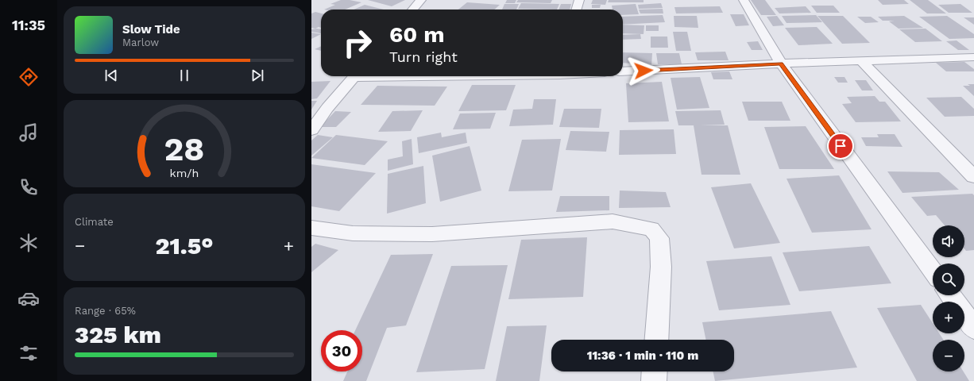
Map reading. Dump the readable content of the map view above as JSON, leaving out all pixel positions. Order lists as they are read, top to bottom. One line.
{"page":{"tabs":"11:35","turn":["60 m","Turn right"],"song":["Slow Tide","Marlow"],"tile":["Climate",["Range · 65%","325 km"]],"map_buttons":["+","−"],"heat":["−","21.5°","+"],"limit":"30","trip":"11:36 · 1 min · 110 m","gauge":["28","km/h"]}}
